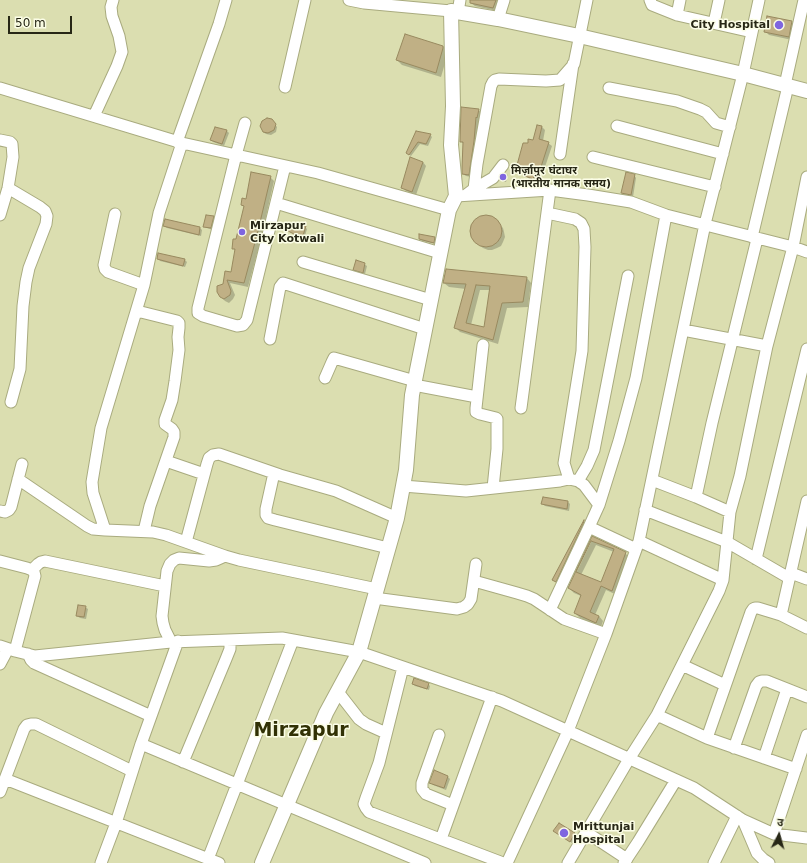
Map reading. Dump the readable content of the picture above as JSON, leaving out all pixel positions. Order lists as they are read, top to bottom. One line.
{"districts":["Mirzapur"],"places":["City Hospital","मिर्ज़ापुर घंटाघर (भारतीय मानक समय)","Mirzapur City Kotwali","Mrittunjai Hospital"],"scale_bar":"50 m","north":"top"}
